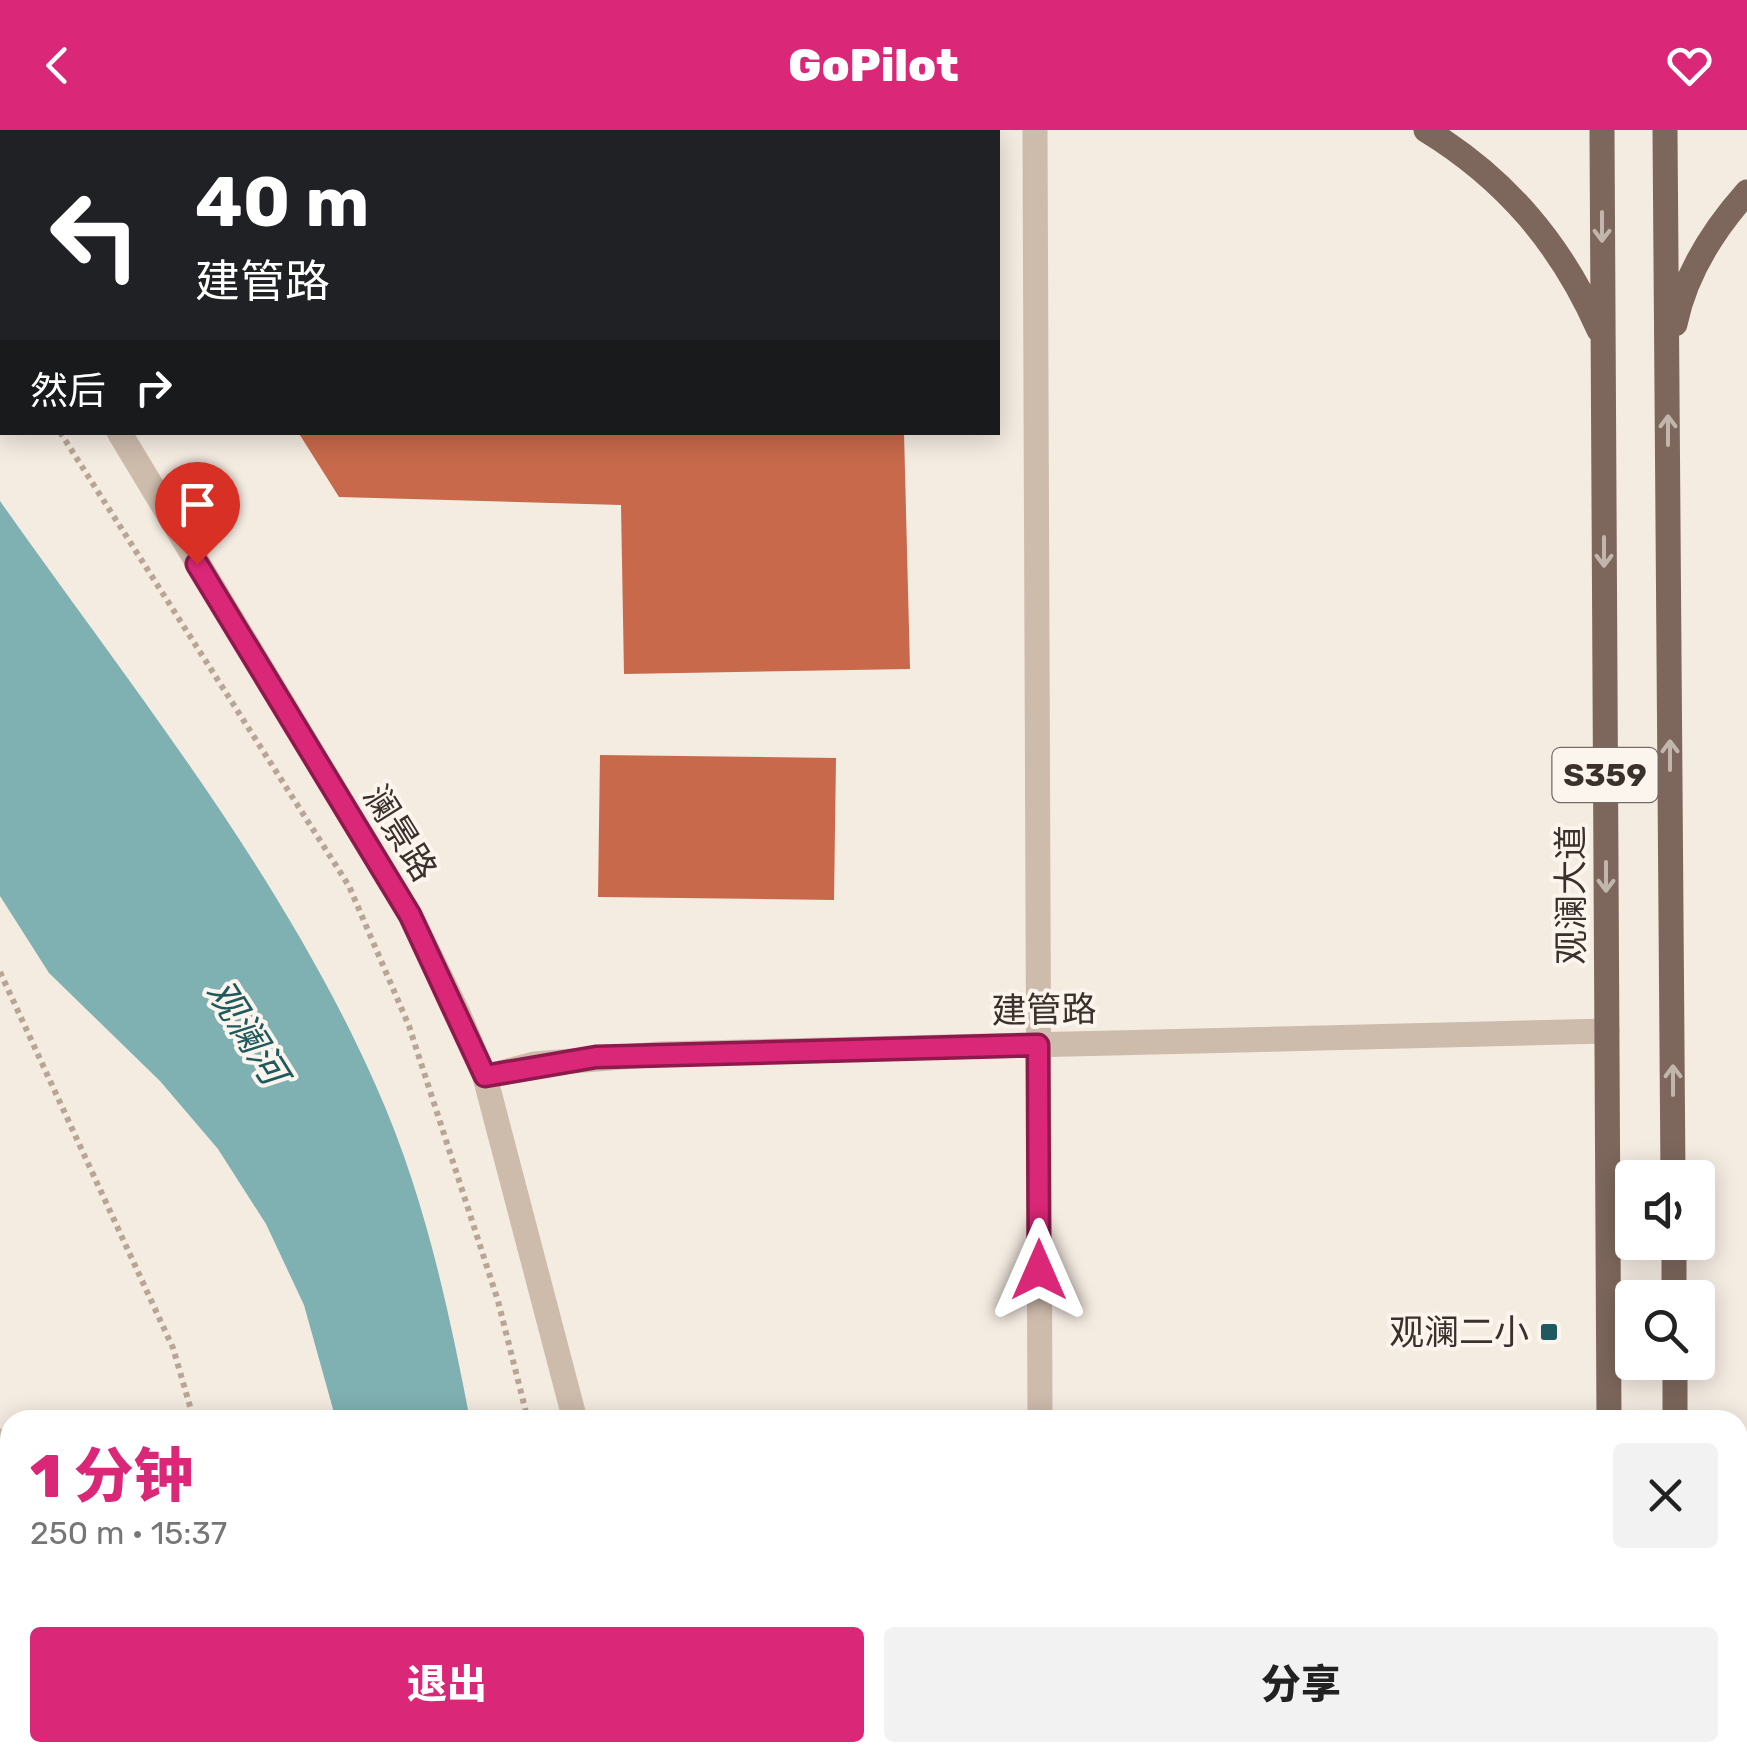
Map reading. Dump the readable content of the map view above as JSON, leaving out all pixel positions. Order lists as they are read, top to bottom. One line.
{"streets":{"main road":["S359","观澜大道"],"street":["澜景路","建管路"]},"crossings":[["澜景路","建管路"],["观澜大道","建管路"]],"water":["观澜河"],"places":{"transit":["观澜二小"]},"page":{"header":"GoPilot","turn":["40 m","建管路"],"then":"然后","heading":["1 分钟","250 m · 15:37"],"buttons":["退出","分享"]}}
